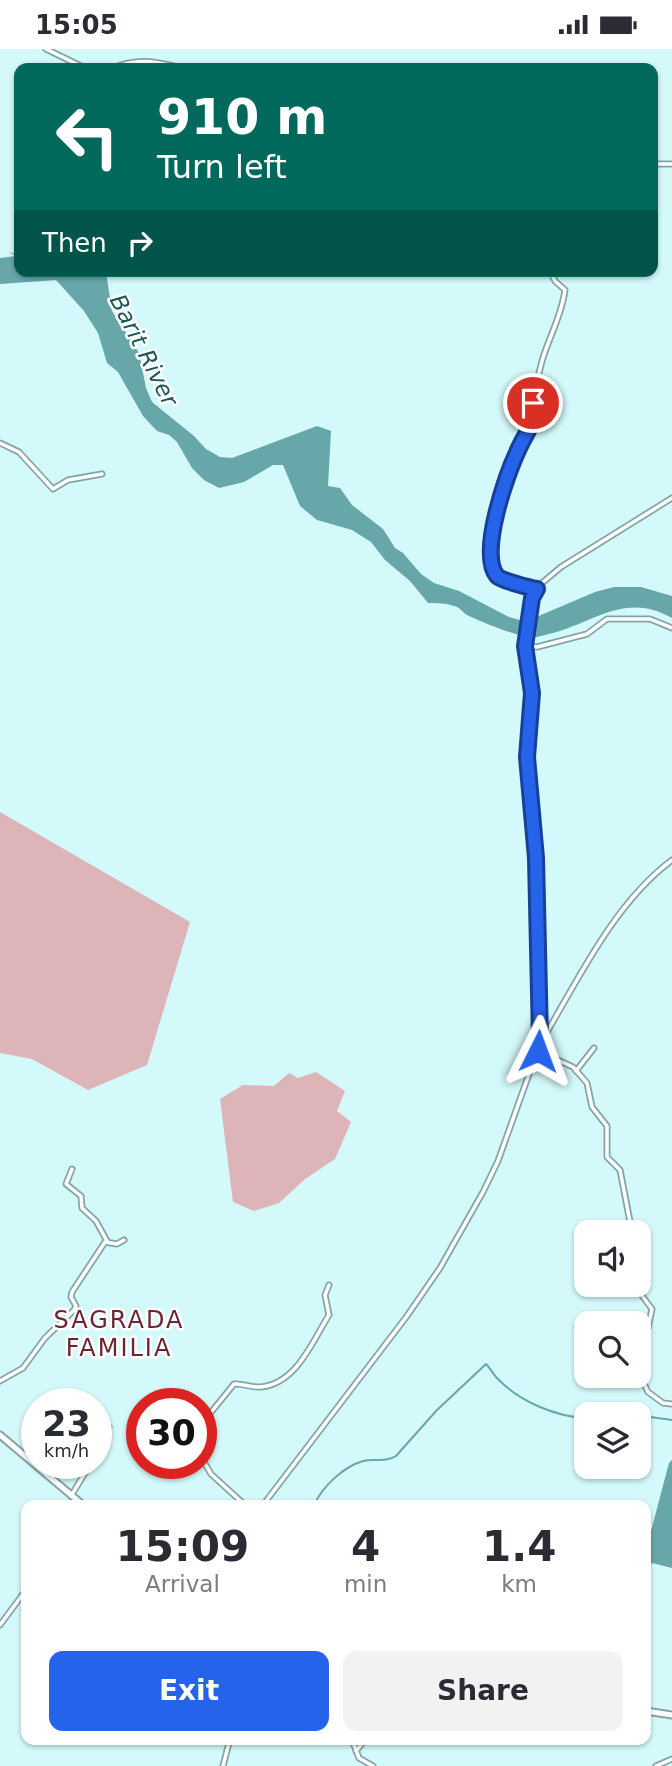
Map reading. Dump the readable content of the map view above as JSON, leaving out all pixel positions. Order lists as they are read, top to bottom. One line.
{"districts":["SAGRADA FAMILIA"],"water":["Barit River"],"page":{"status":"15:05","turn":["910 m","Turn left"],"then":"Then","speed":"23 km/h","limit":"30","eta":["15:09","Arrival","4","min","1.4","km"],"buttons":["Exit","Share"]}}
